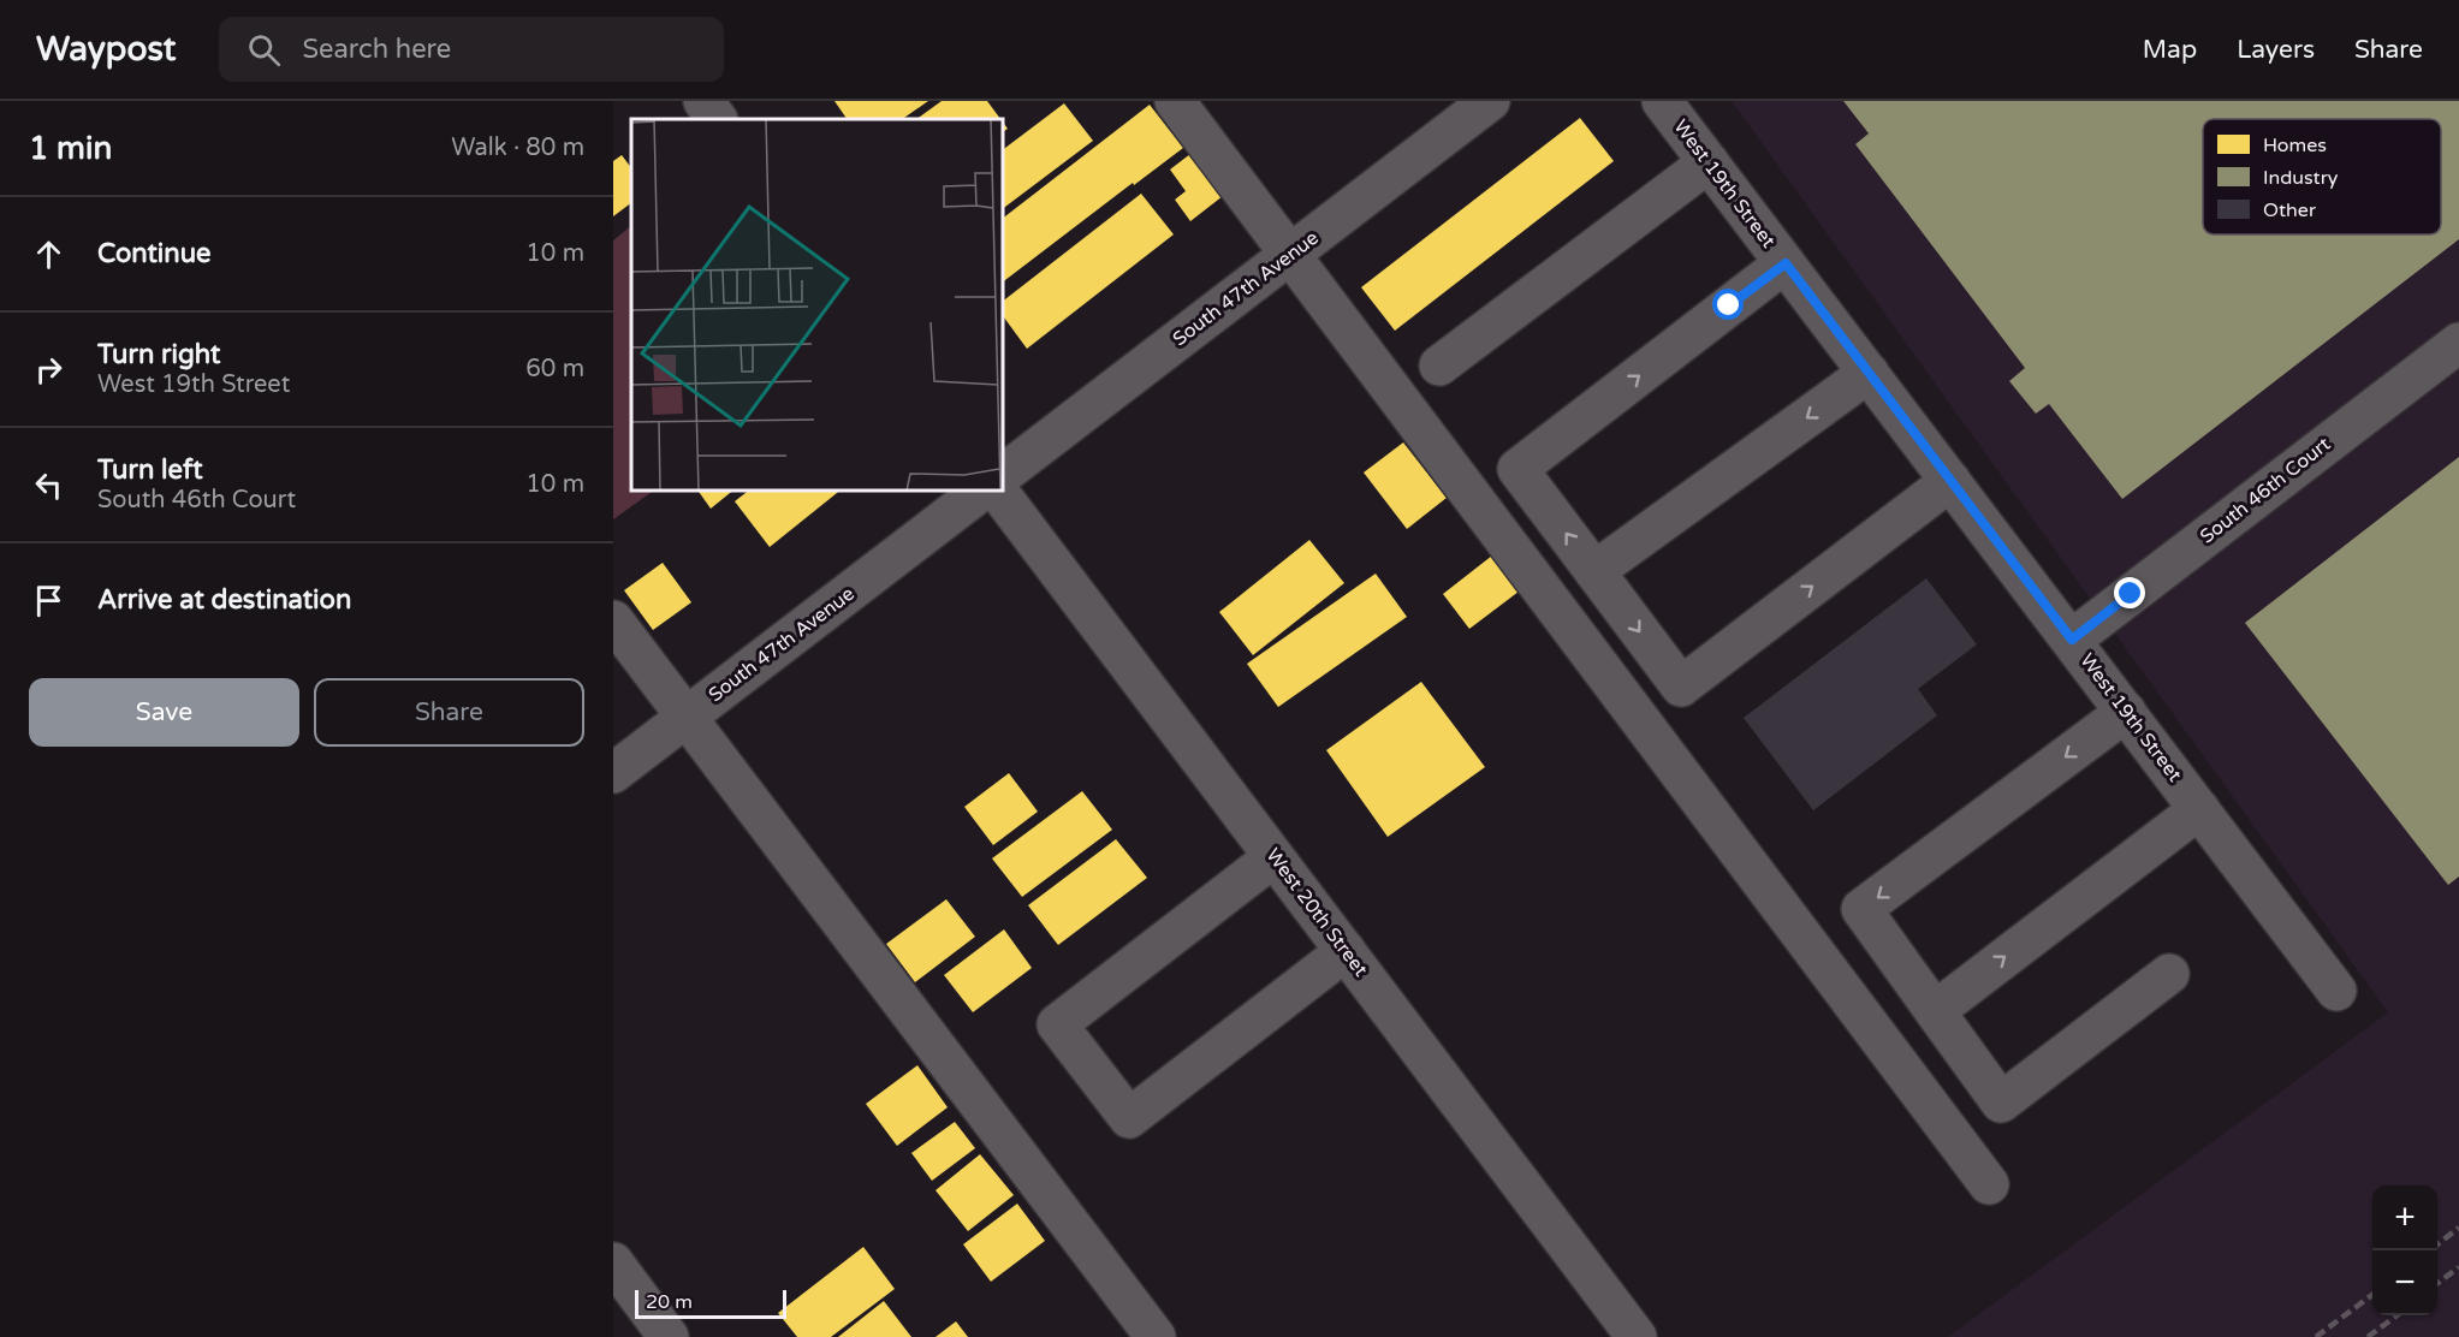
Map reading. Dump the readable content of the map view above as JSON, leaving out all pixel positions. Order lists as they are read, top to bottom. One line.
{"streets":{"street":["West 19th Street","South 47th Avenue","South 46th Court","West 20th Street"]},"crossings":[["West 19th Street","South 46th Court"]],"legend":["Homes","Industry","Other"],"scale_bar":"20 m","page":{"header":"Waypost","search":"Search here","nav":["Map","Layers","Share"],"heading":["1 min","Walk · 80 m"],"list":[["Continue","10 m"],["Turn right","West 19th Street","60 m"],["Turn left","South 46th Court","10 m"],"Arrive at destination"],"buttons":["Save","Share"],"map_buttons":["+","−"],"scale":"20 m"}}
